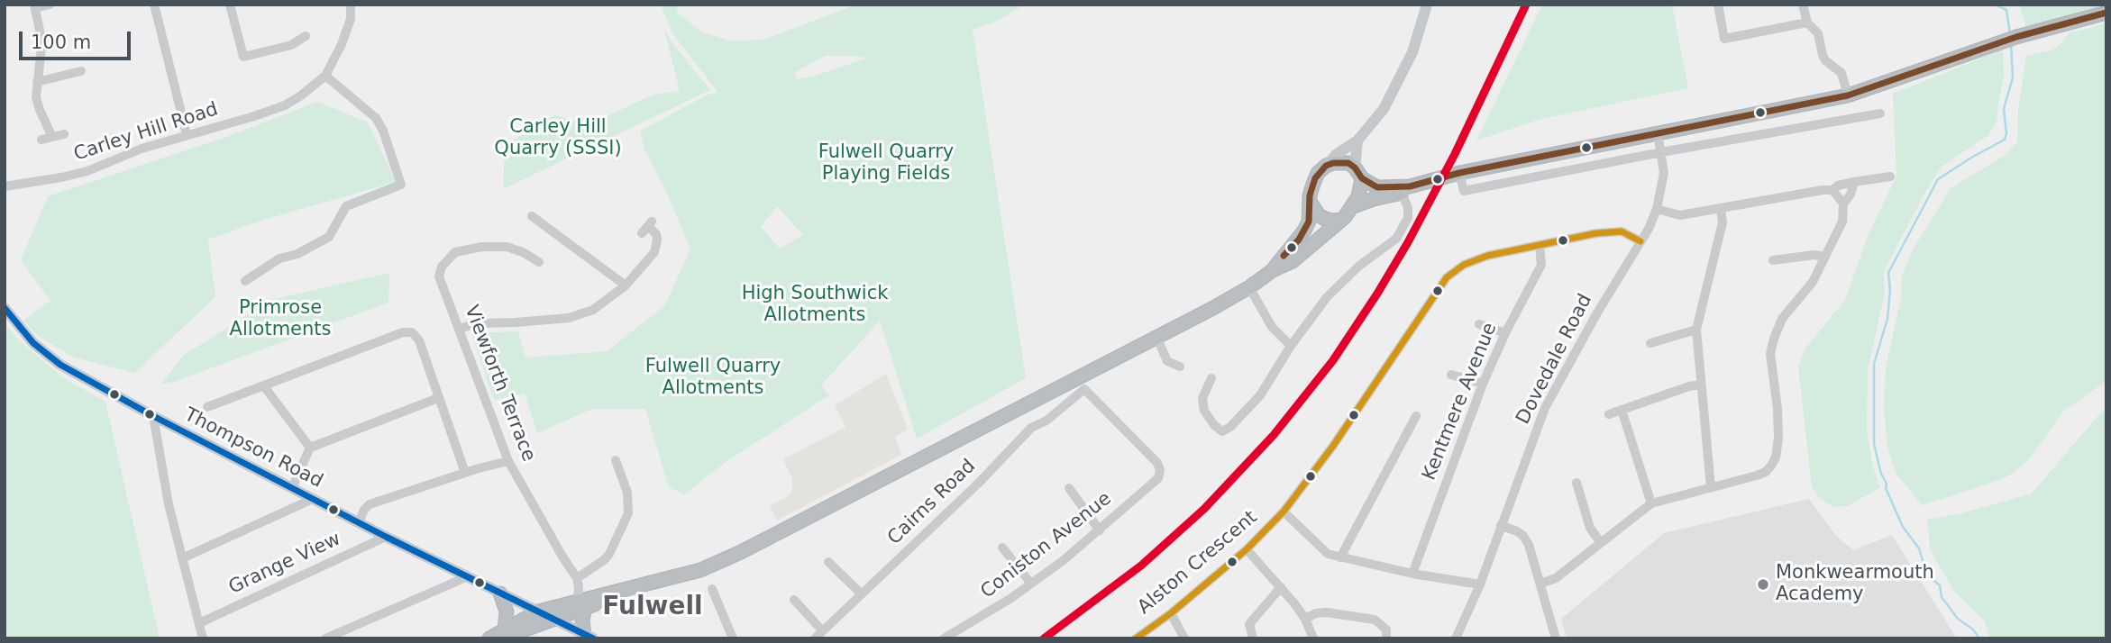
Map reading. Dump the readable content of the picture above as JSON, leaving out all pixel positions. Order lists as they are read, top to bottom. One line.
{"streets":{"main road":["Thompson Road"],"street":["Carley Hill Road","Dovedale Road","Viewforth Terrace","Kentmere Avenue","Cairns Road","Coniston Avenue","Alston Crescent","Grange View"]},"crossings":[["Dovedale Road","Alston Crescent"],["Kentmere Avenue","Alston Crescent"],["Thompson Road","Grange View"],["Cairns Road","Coniston Avenue"]],"districts":["Fulwell"],"parks":["Carley Hill Quarry (SSSI)","Fulwell Quarry Playing Fields","High Southwick Allotments","Primrose Allotments","Fulwell Quarry Allotments"],"places":["Monkwearmouth Academy"],"scale_bar":"100 m"}
